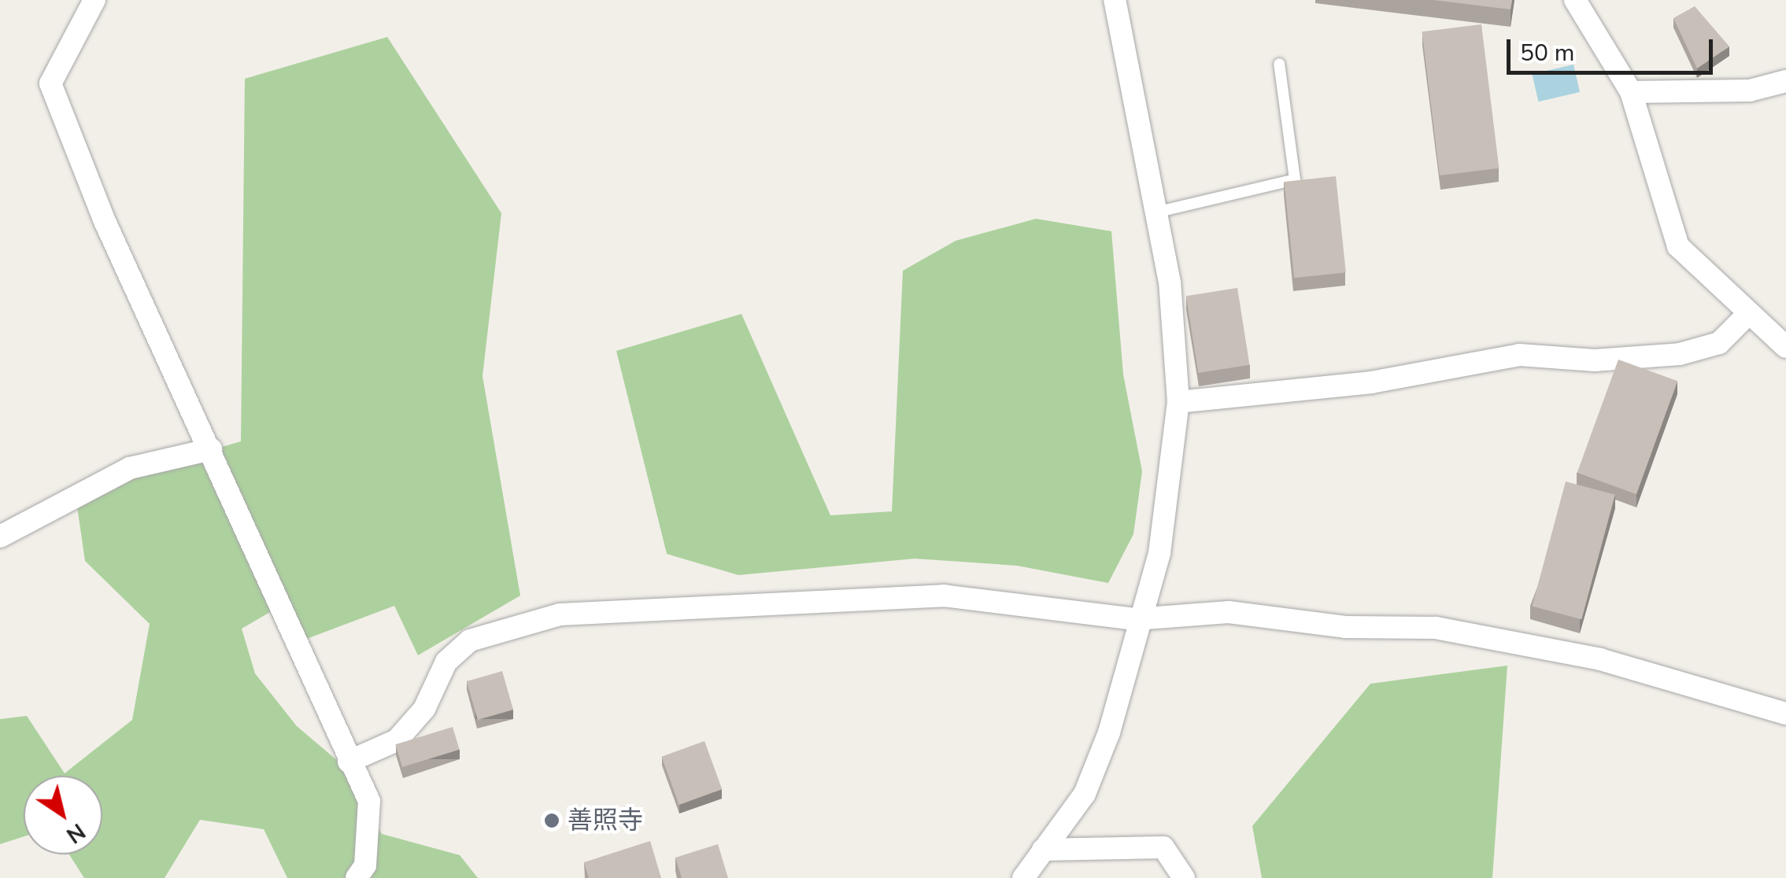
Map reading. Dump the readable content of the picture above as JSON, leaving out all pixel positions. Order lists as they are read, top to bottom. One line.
{"places":["善照寺"],"scale_bar":"50 m","north":"bottom right"}
